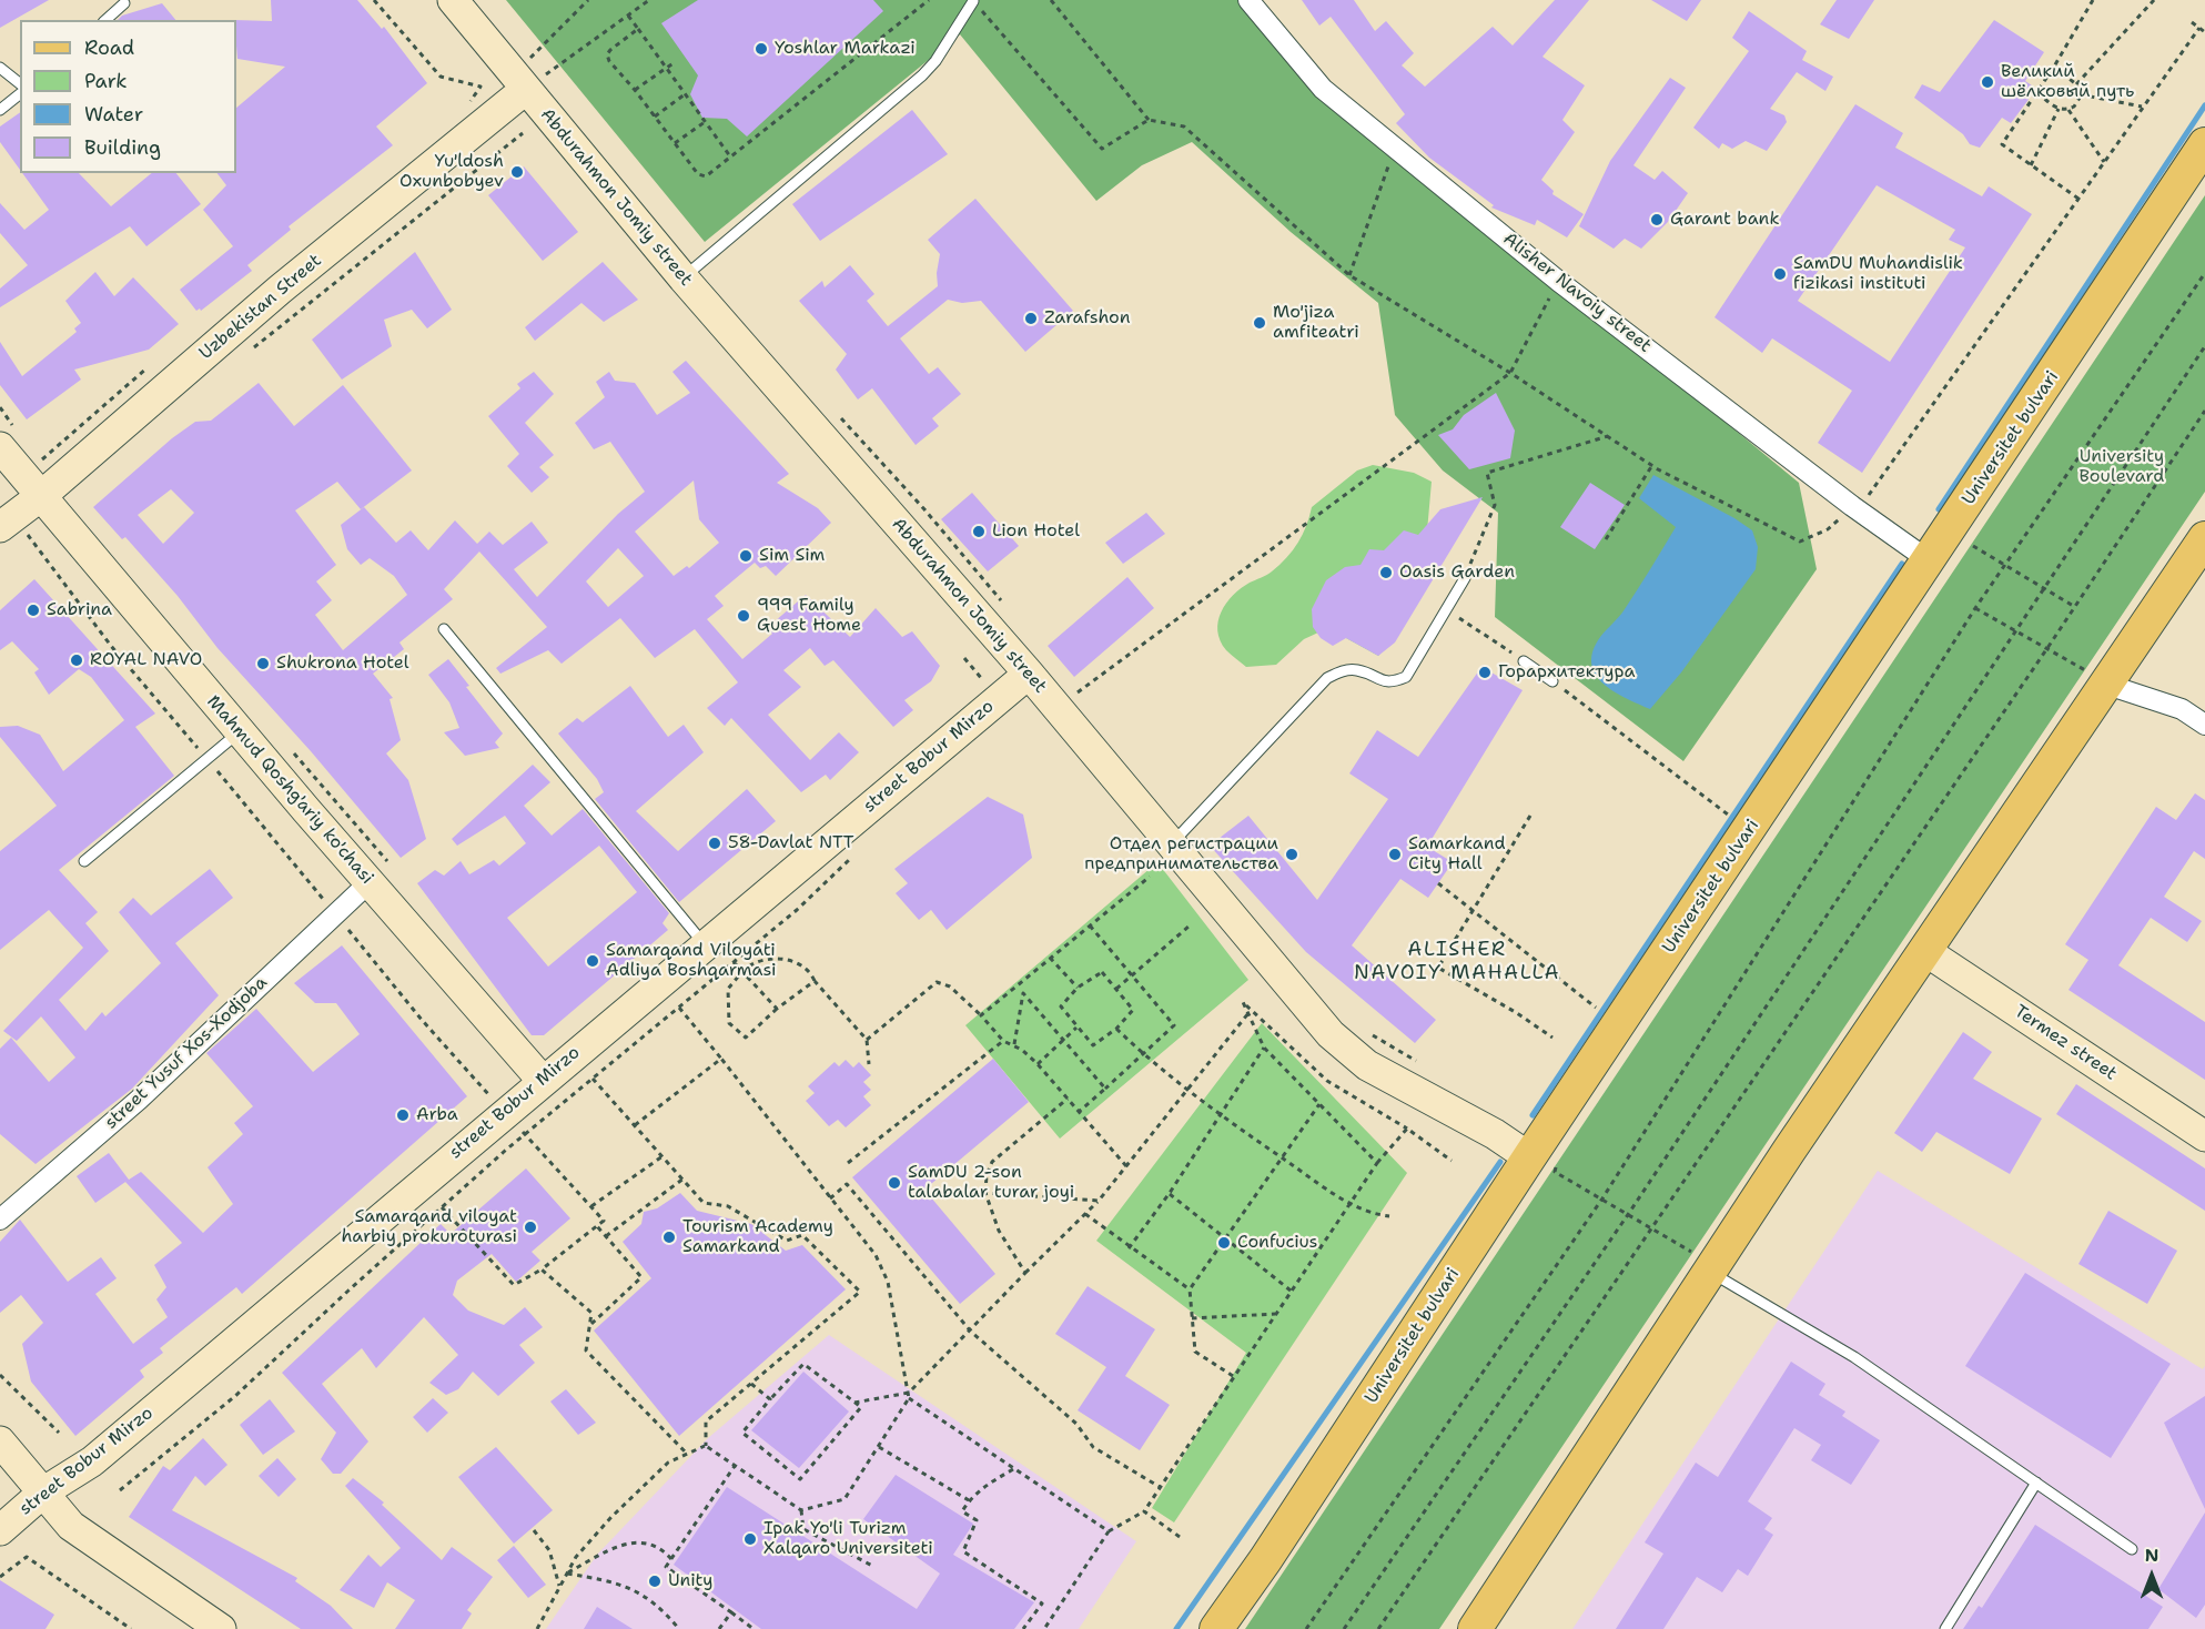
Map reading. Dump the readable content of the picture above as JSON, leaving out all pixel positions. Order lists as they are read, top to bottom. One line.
{"streets":{"main road":["Abdurahmon Jomiy street","Uzbekistan Street","Universitet bulvari","street Bobur Mirzo","Mahmud Qoshg'ariy ko'chasi","Termez street"],"street":["Alisher Navoiy street","street Yusuf Xos-Xodjoba"]},"crossings":[["Abdurahmon Jomiy street","Uzbekistan Street"],["Abdurahmon Jomiy street","Universitet bulvari"],["Abdurahmon Jomiy street","street Bobur Mirzo"],["Alisher Navoiy street","Universitet bulvari"],["Uzbekistan Street","Mahmud Qoshg'ariy ko'chasi"],["street Bobur Mirzo","Mahmud Qoshg'ariy ko'chasi"],["Mahmud Qoshg'ariy ko'chasi","street Yusuf Xos-Xodjoba"]],"districts":["ALISHER NAVOIY MAHALLA"],"parks":["University Boulevard"],"places":["Yoshlar Markazi","Великий шёлковый путь","Yu'ldosh Oxunbobyev","Garant bank","SamDU Muhandislik fizikasi instituti","Zarafshon","Mo'jiza amfiteatri","Lion Hotel","Sim Sim","Oasis Garden","Sabrina","999 Family Guest Home","ROYAL NAVO","Shukrona Hotel","Горархитектура","58-Davlat NTT","Отдел регистрации предпринимательства","Samarkand City Hall","Samarqand Viloyati Adliya Boshqarmasi","Arba","SamDU 2-son talabalar turar joyi","Samarqand viloyat harbiy prokuroturasi","Tourism Academy Samarkand","Confucius","Ipak Yo'li Turizm Xalqaro Universiteti","Unity"],"legend":["Road","Park","Water","Building"],"north":"top"}
